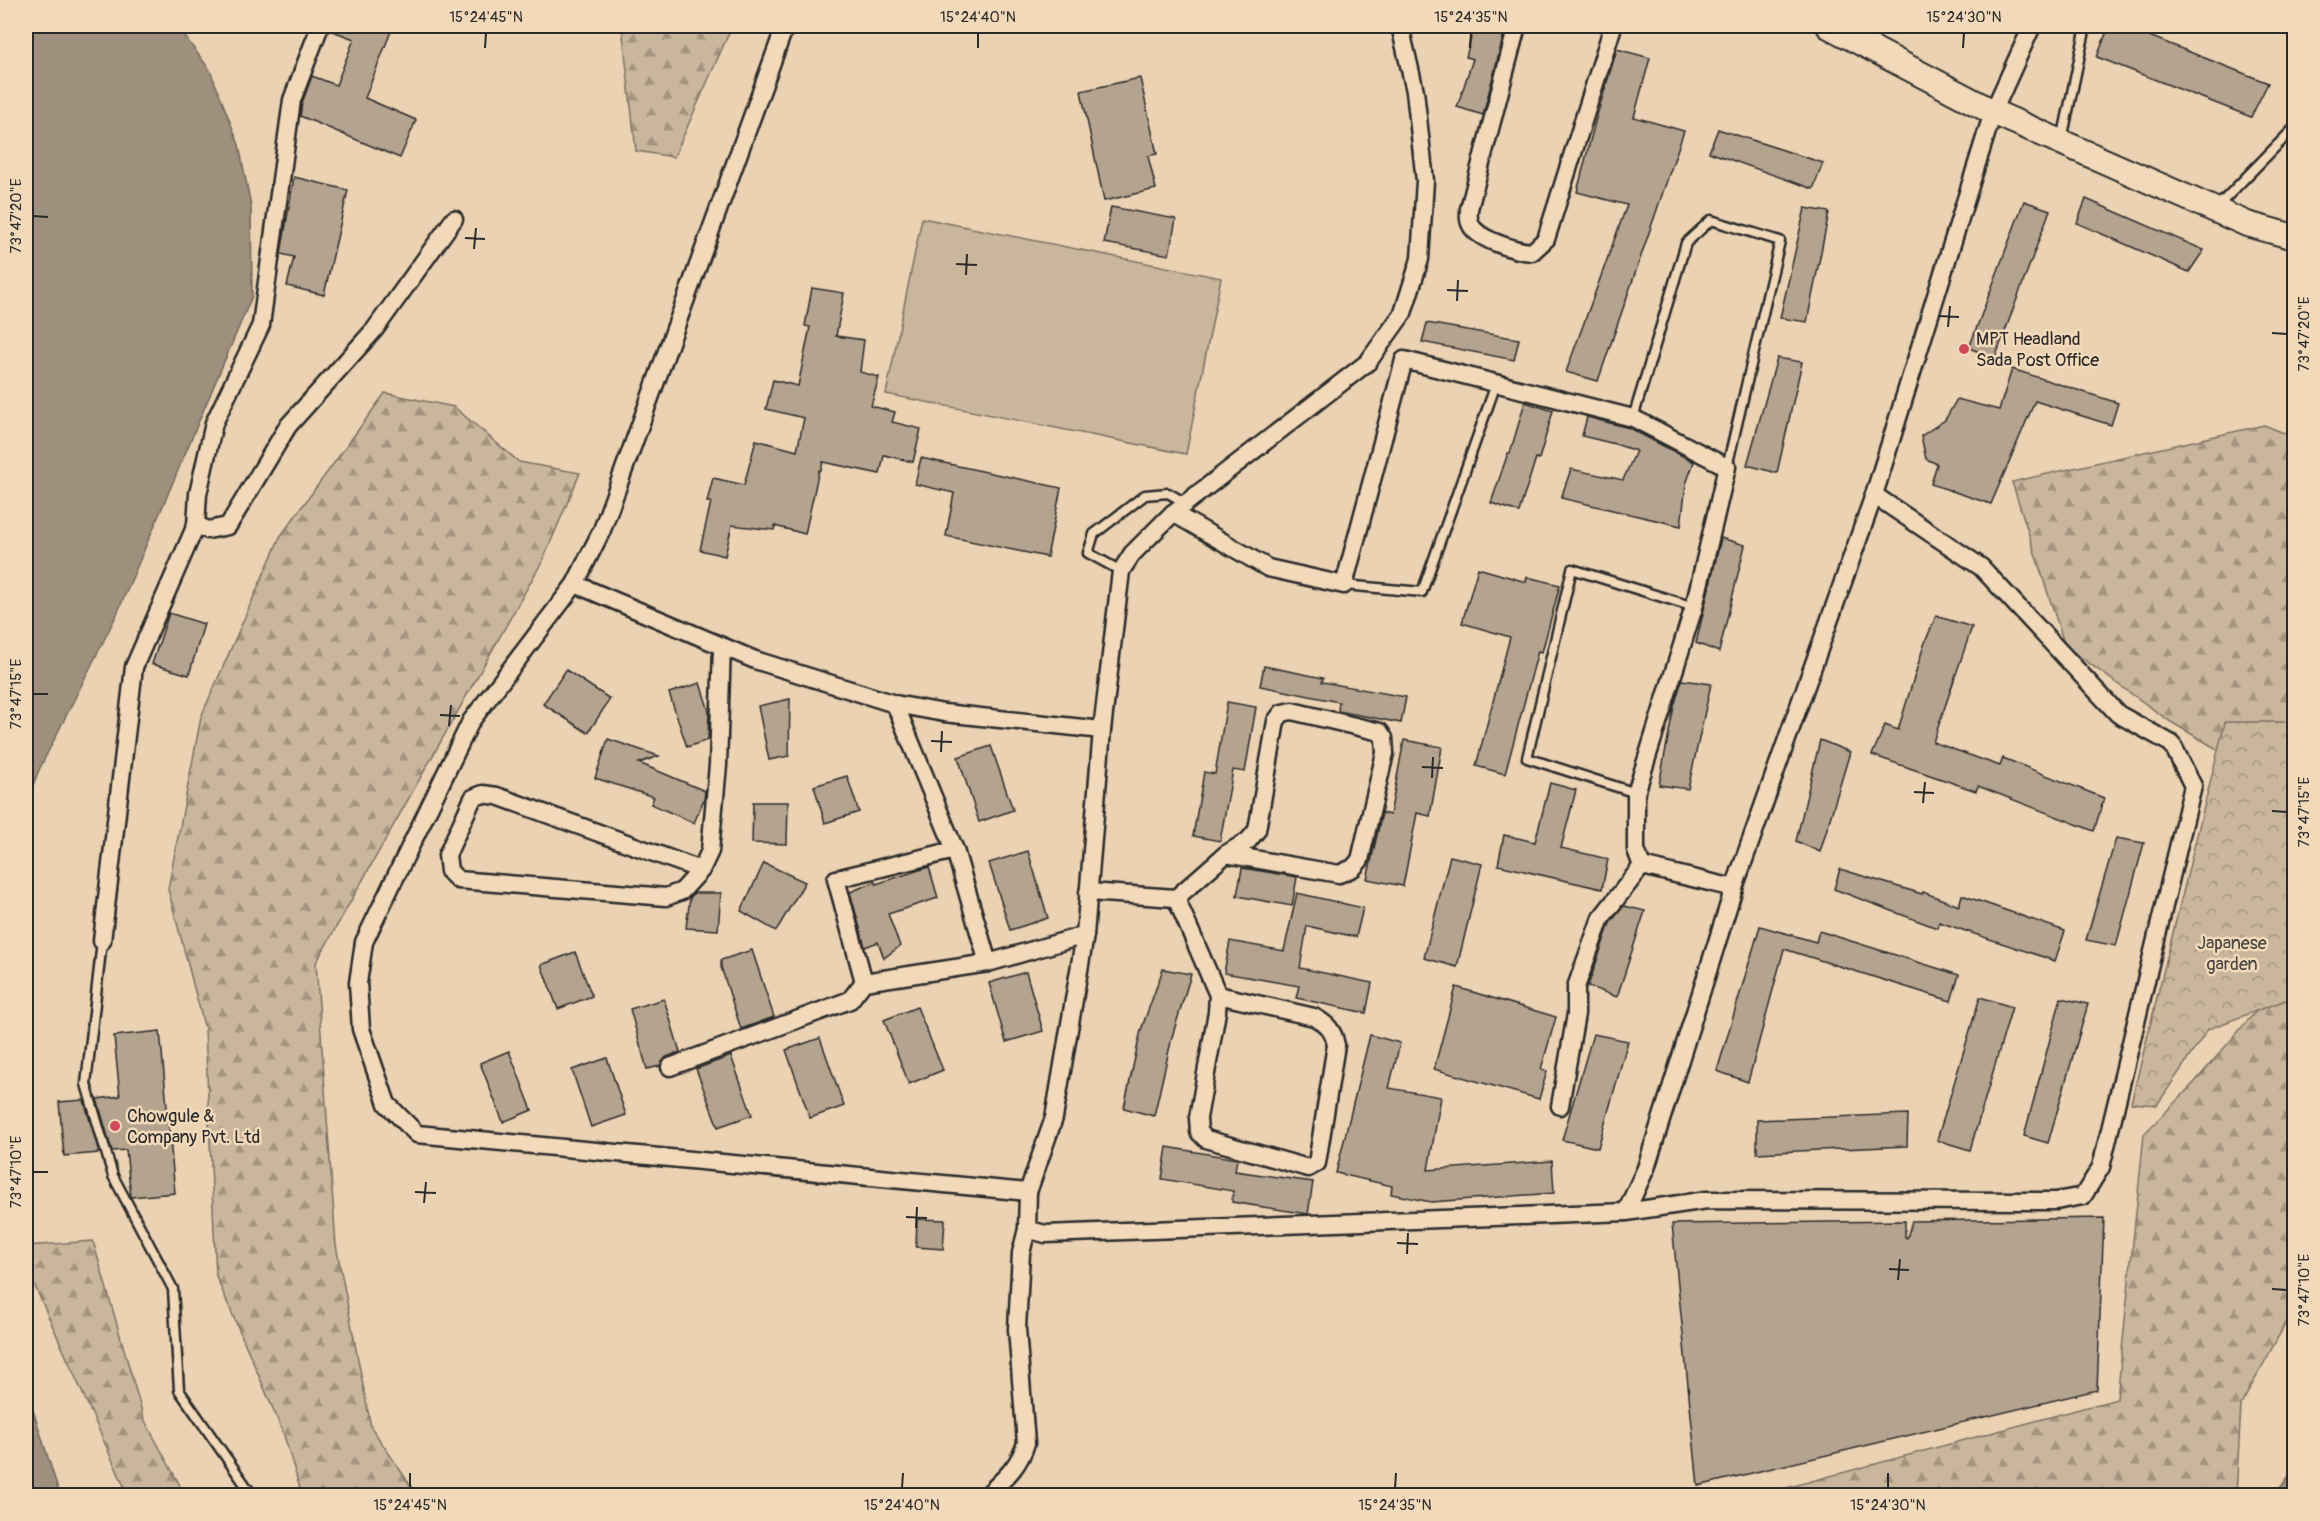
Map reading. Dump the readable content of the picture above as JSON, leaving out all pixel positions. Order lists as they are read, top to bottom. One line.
{"parks":["Japanese garden"],"places":["MPT Headland Sada Post Office","Chowgule & Company Pvt. Ltd"],"coordinates":["15°24'45\"N","15°24'40\"N","15°24'35\"N","15°24'30\"N","73°47'20\"E","73°47'15\"E","73°47'10\"E"]}
